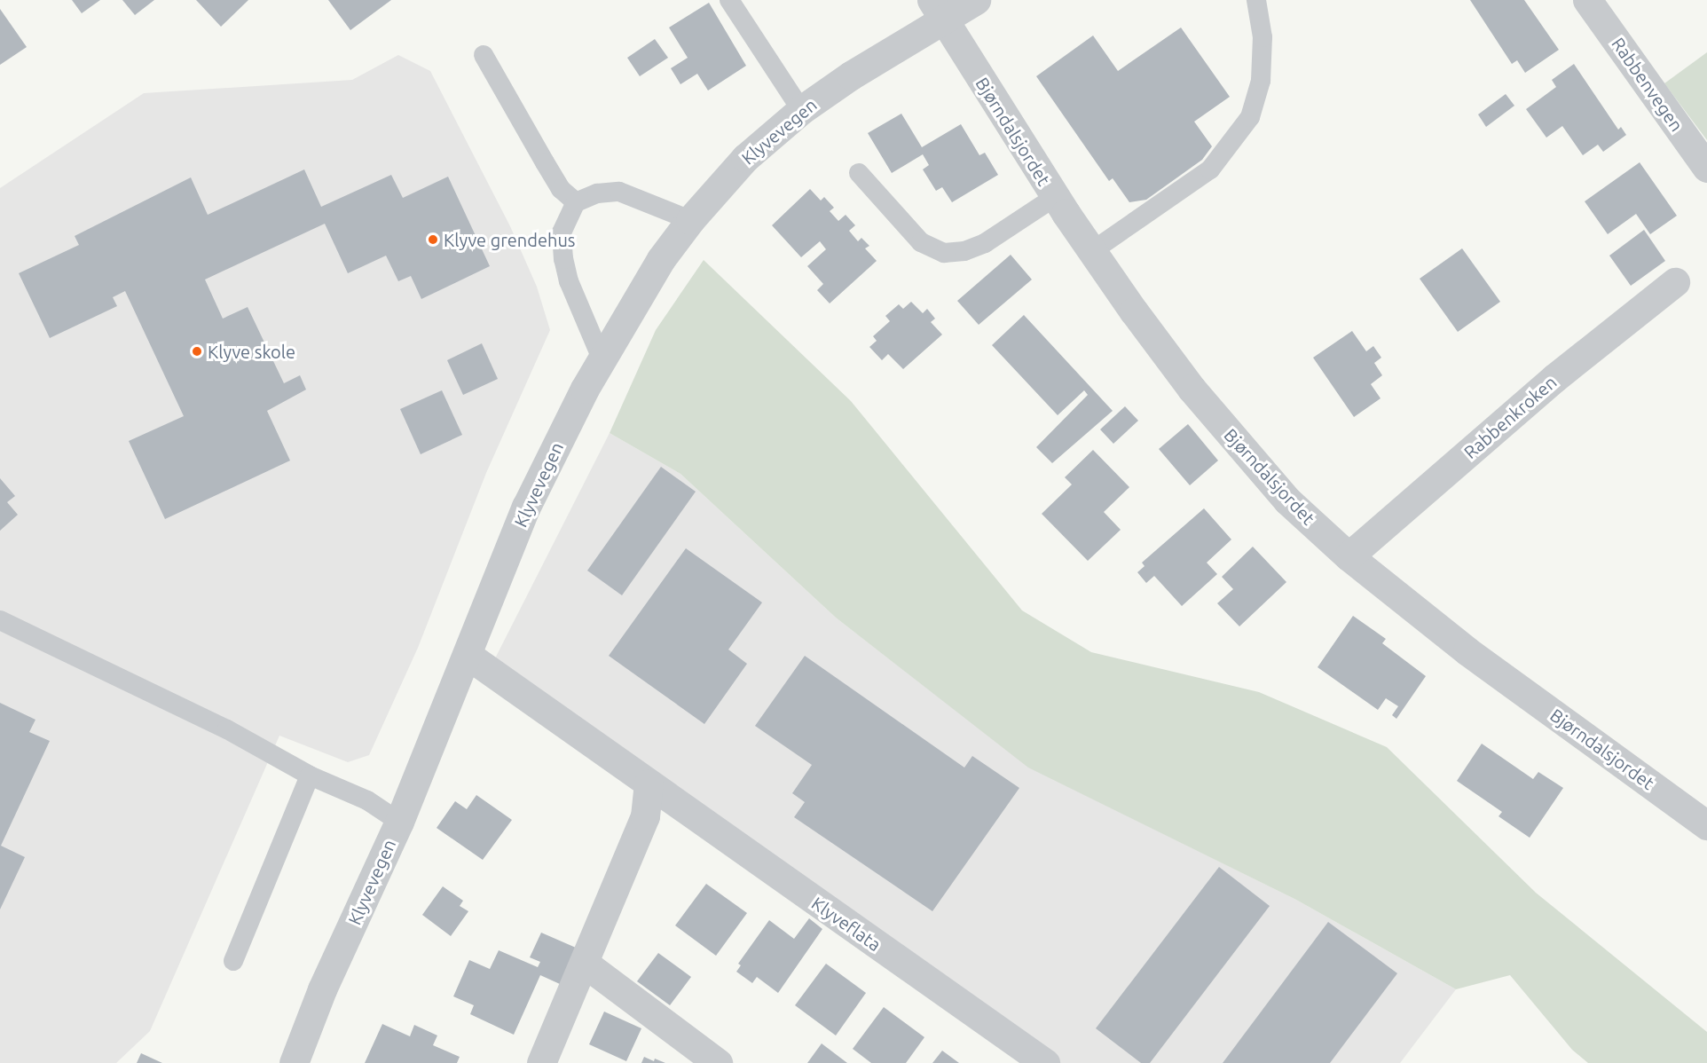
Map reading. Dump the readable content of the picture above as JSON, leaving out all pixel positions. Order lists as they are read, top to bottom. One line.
{"streets":{"street":["Rabbenvegen","Klyvevegen","Bjørndalsjordet","Rabbenkroken","Klyveflata"]},"crossings":[["Klyvevegen","Bjørndalsjordet"],["Klyvevegen","Klyveflata"],["Bjørndalsjordet","Rabbenkroken"]],"places":["Klyve grendehus","Klyve skole"]}
